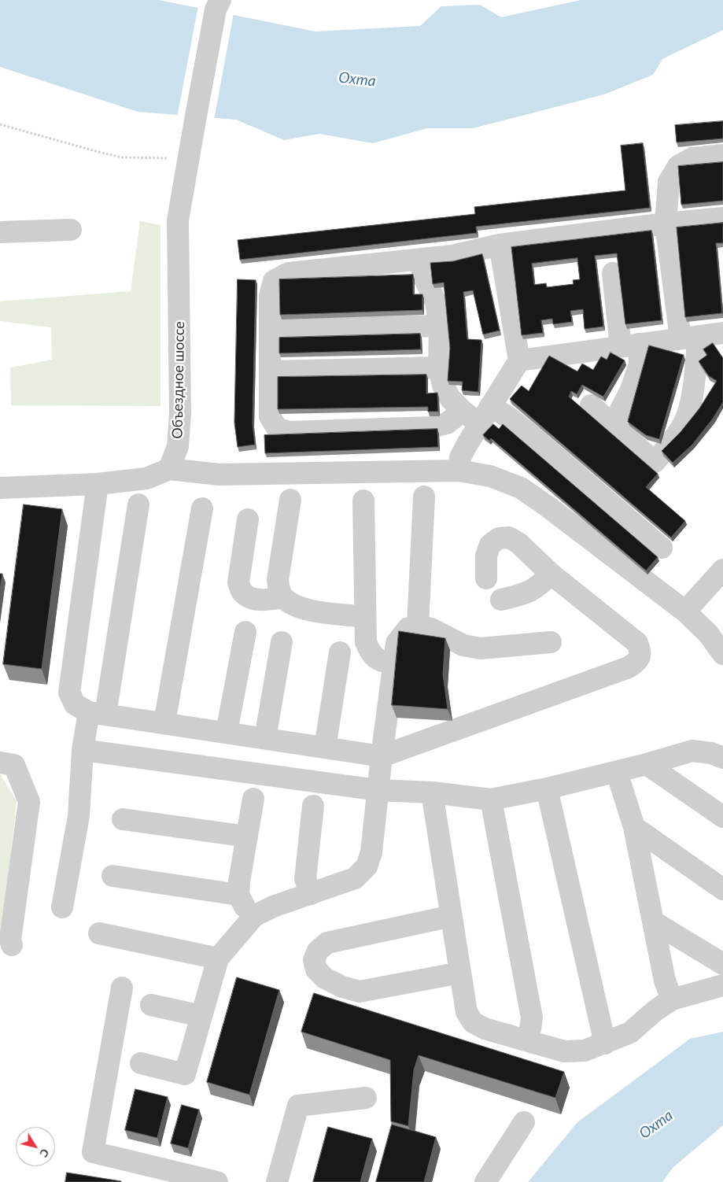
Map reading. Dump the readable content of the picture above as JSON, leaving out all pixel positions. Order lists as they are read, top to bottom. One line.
{"streets":{"street":["Объездное шоссе"]},"water":["Охта"],"north":"bottom right"}
